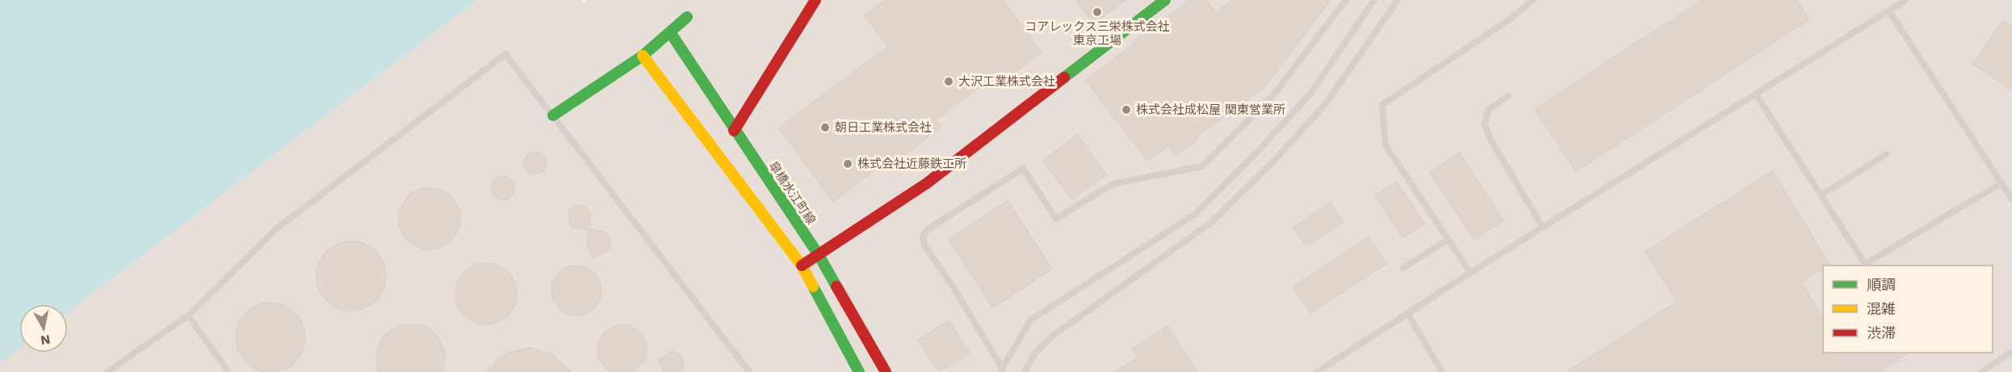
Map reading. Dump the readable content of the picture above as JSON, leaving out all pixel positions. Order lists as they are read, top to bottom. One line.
{"streets":{"street":["皐橋水江町線"]},"places":["コアレックス三栄株式会社 東京工場","大沢工業株式会社","株式会社成松屋 関東営業所","朝日工業株式会社","株式会社近藤鉄工所"],"legend":["順調","混雑","渋滞"],"north":"bottom"}
